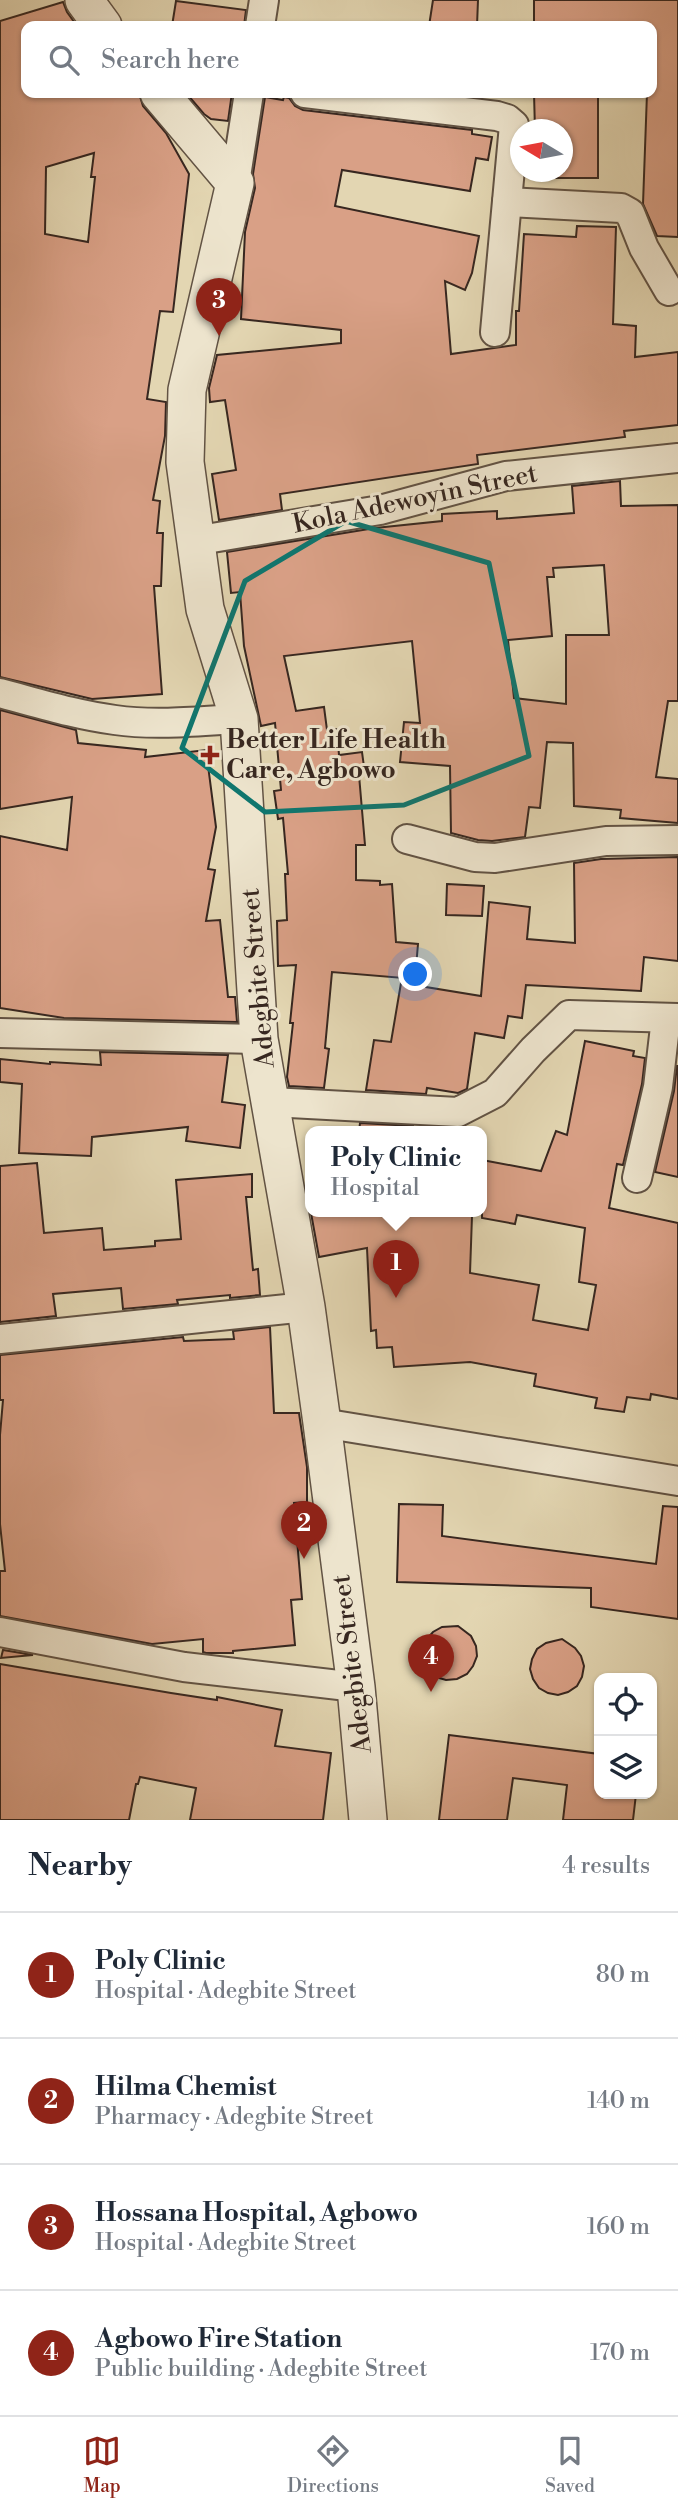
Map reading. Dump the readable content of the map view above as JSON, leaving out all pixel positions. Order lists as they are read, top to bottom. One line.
{"streets":{"street":["Kola Adewoyin Street","Adegbite Street"]},"crossings":[["Kola Adewoyin Street","Adegbite Street"]],"places":{"health":["Better Life Health Care, Agbowo"]},"north":"left","page":{"search":"Search here","pins":["3","1","2","4"],"popup":["Poly Clinic","Hospital"],"heading":["Nearby","4 results"],"list":[{"mark":"1","name":"Poly Clinic","note":"Hospital · Adegbite Street","value":"80 m"},{"mark":"2","name":"Hilma Chemist","note":"Pharmacy · Adegbite Street","value":"140 m"},{"mark":"3","name":"Hossana Hospital, Agbowo","note":"Hospital · Adegbite Street","value":"160 m"},{"mark":"4","name":"Agbowo Fire Station","note":"Public building · Adegbite Street","value":"170 m"}],"nav":["Map","Directions","Saved"]}}
